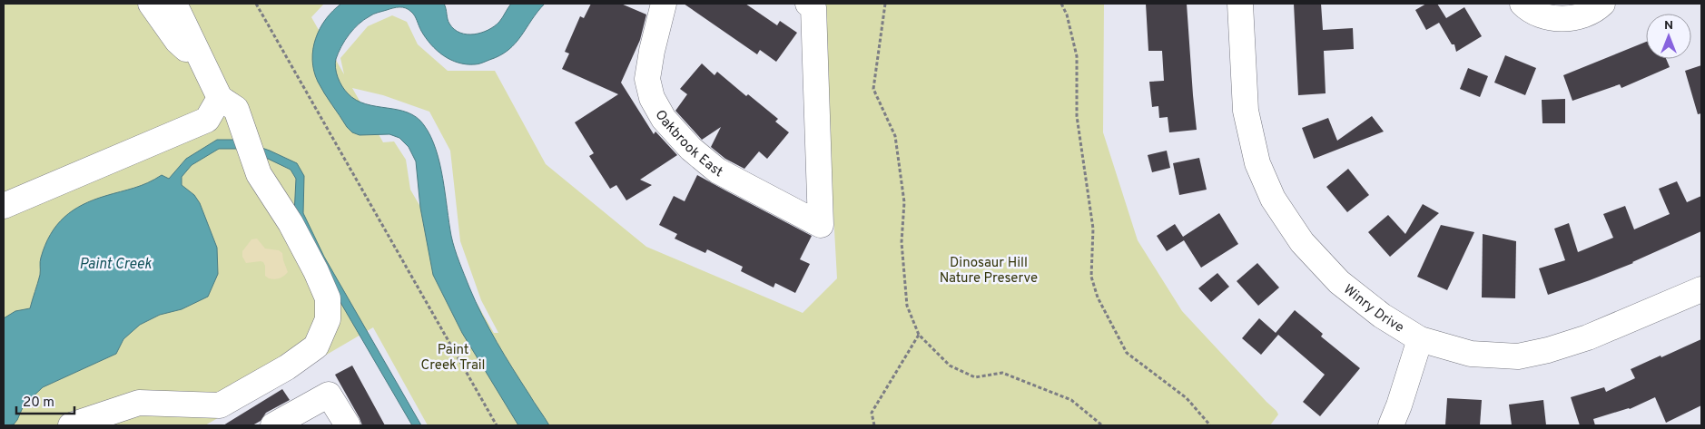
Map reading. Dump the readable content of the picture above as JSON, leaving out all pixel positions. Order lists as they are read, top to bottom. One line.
{"streets":{"street":["Oakbrook East","Winry Drive"]},"water":["Paint Creek"],"parks":["Dinosaur Hill Nature Preserve","Paint Creek Trail"],"scale_bar":"20 m","north":"top"}
